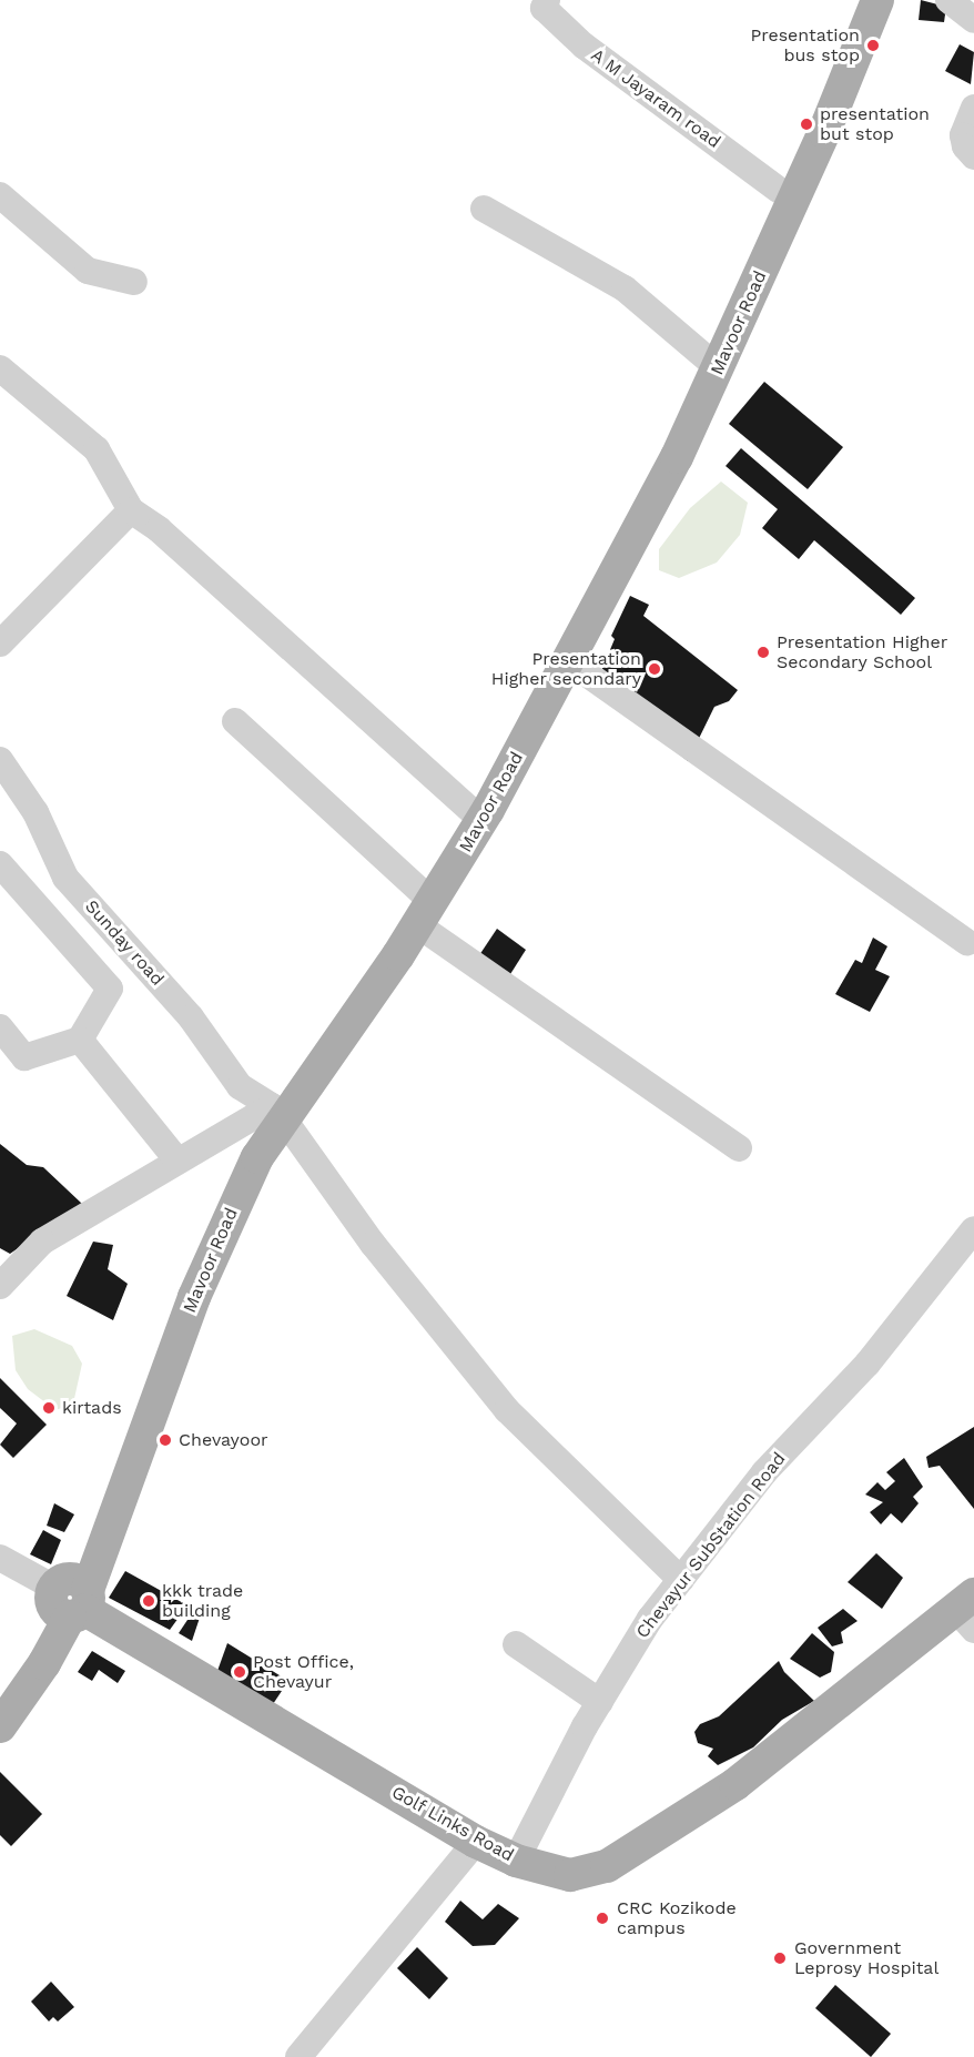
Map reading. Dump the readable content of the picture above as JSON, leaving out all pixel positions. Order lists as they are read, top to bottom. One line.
{"streets":{"main road":["Mavoor Road","Golf Links Road"],"street":["A M Jayaram road","Sunday road","Chevayur SubStation Road"]},"crossings":[["A M Jayaram road","Mavoor Road"],["Mavoor Road","Sunday road"],["Mavoor Road","Golf Links Road"],["Chevayur SubStation Road","Golf Links Road"]],"places":["Presentation bus stop","presentation but stop","Presentation Higher Secondary School","Presentation Higher secondary","kirtads","Chevayoor","kkk trade building","Post Office, Chevayur","CRC Kozikode campus","Government Leprosy Hospital"]}
